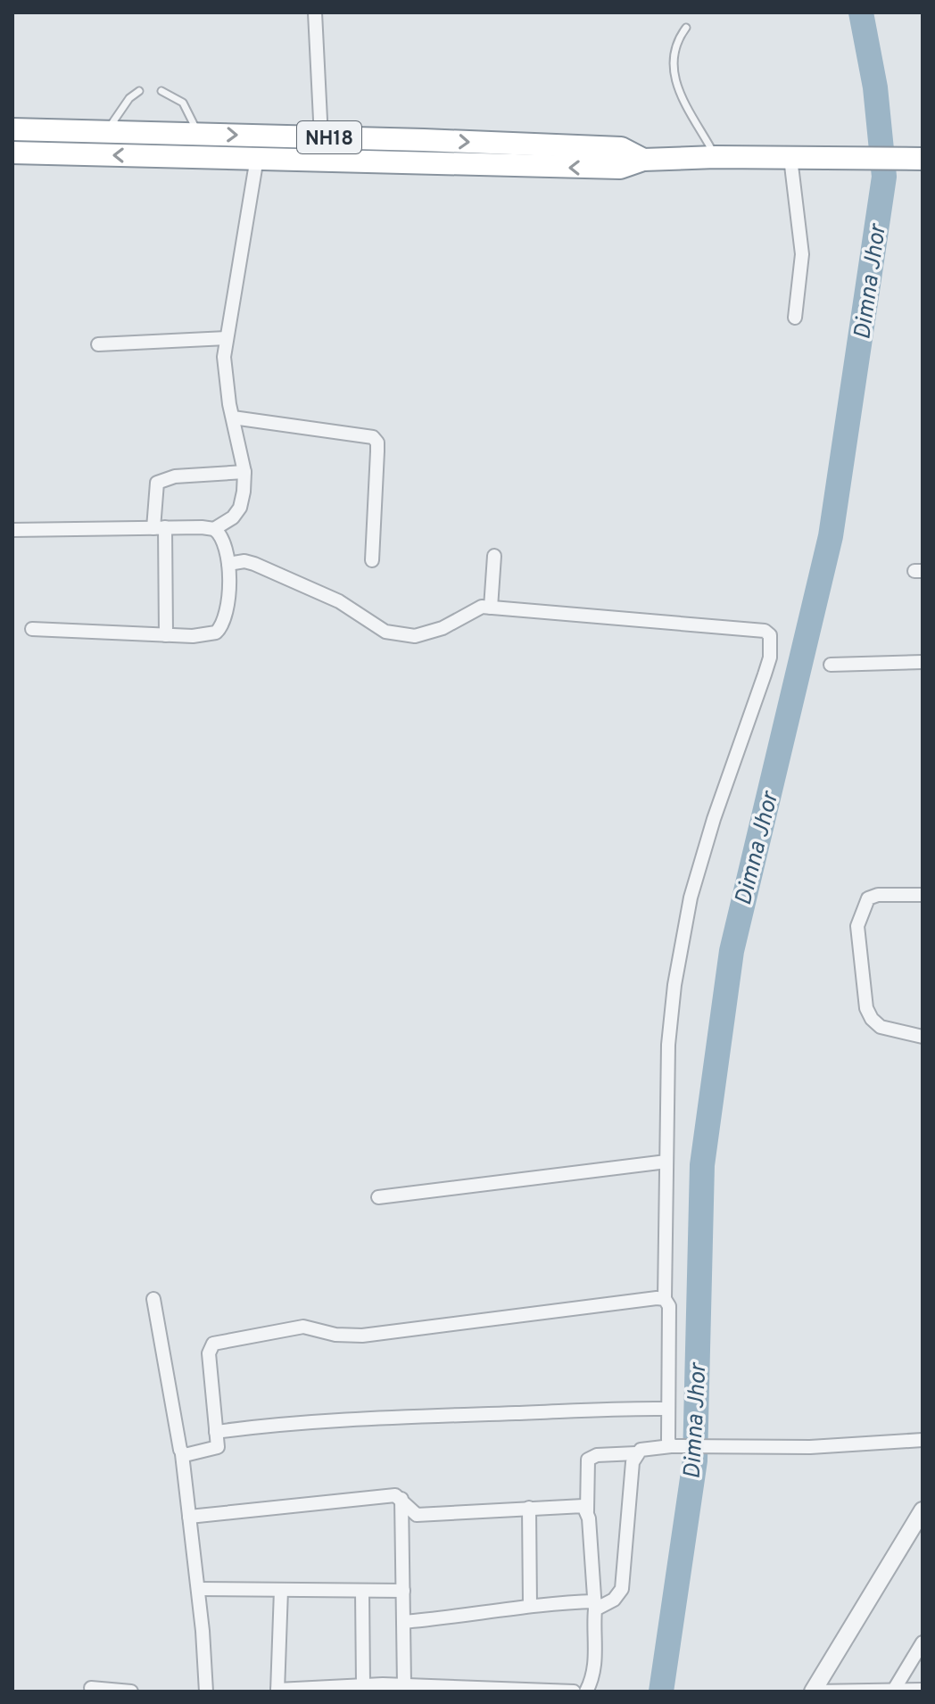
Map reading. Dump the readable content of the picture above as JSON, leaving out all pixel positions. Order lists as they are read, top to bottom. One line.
{"streets":{"highway":["NH18"]},"water":["Dimna Jhor"]}
